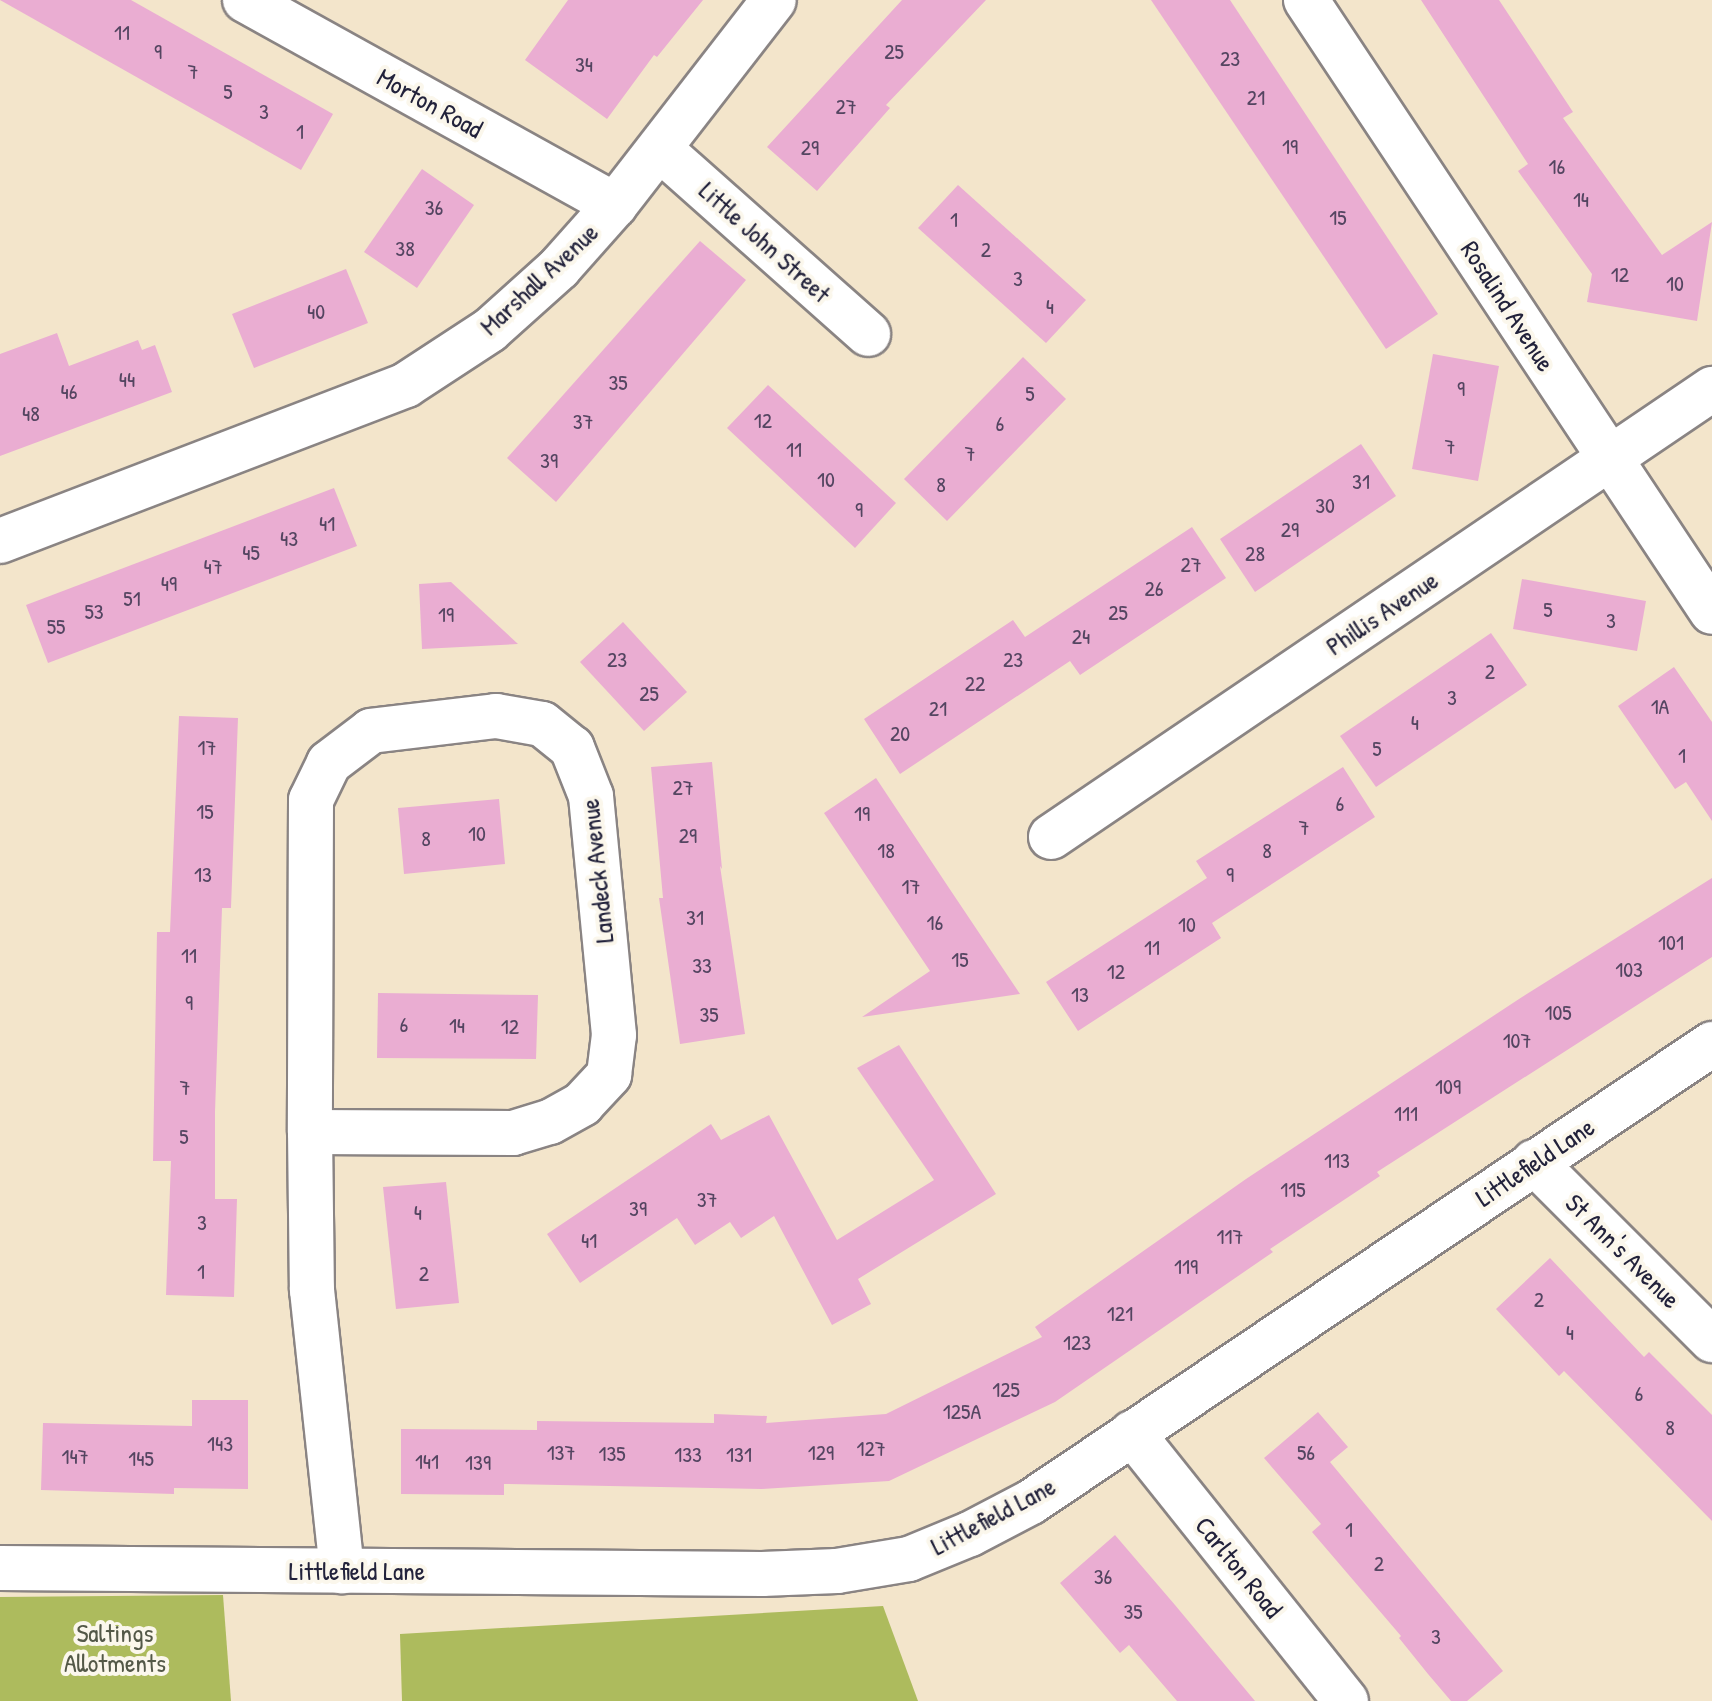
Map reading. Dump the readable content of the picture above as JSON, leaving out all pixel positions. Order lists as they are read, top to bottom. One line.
{"streets":{"street":["Morton Road","Little John Street","Marshall Avenue","Rosalind Avenue","Phillis Avenue","Landeck Avenue","Littlefield Lane","St Ann's Avenue","Carlton Road"]},"crossings":[["Morton Road","Marshall Avenue"],["Little John Street","Marshall Avenue"],["Rosalind Avenue","Phillis Avenue"],["Landeck Avenue","Littlefield Lane"],["Littlefield Lane","St Ann's Avenue"],["Littlefield Lane","Carlton Road"]],"parks":["Saltings Allotments"],"house_numbers":["11","9","25","23","34","7","5","21","27","3","1","19","29","16","14","36","15","1","38","2","12","3","10","4","40","44","35","9","46","5","48","12","37","6","7","11","7","39","10","31","8","30","9","41","29","43","45","28","27","47","49","26","51","5","53","25","19","3","55","24","23","23","2","22","25","3","1A","21","4","20","17","5","1","27","6","15","19","7","10","29","8","18","8","13","9","17","31","16","10","101","11","11","15","33","103","12","13","9","105","35","6","14","12","107","109","7","111","5","113","115","37","39","4","3","117","41","119","1","2","2","121","4","123","125","6","125A","8","143","127","137","129","56","135","133","131","147","145","141","139","1","2","36","35","3"]}
